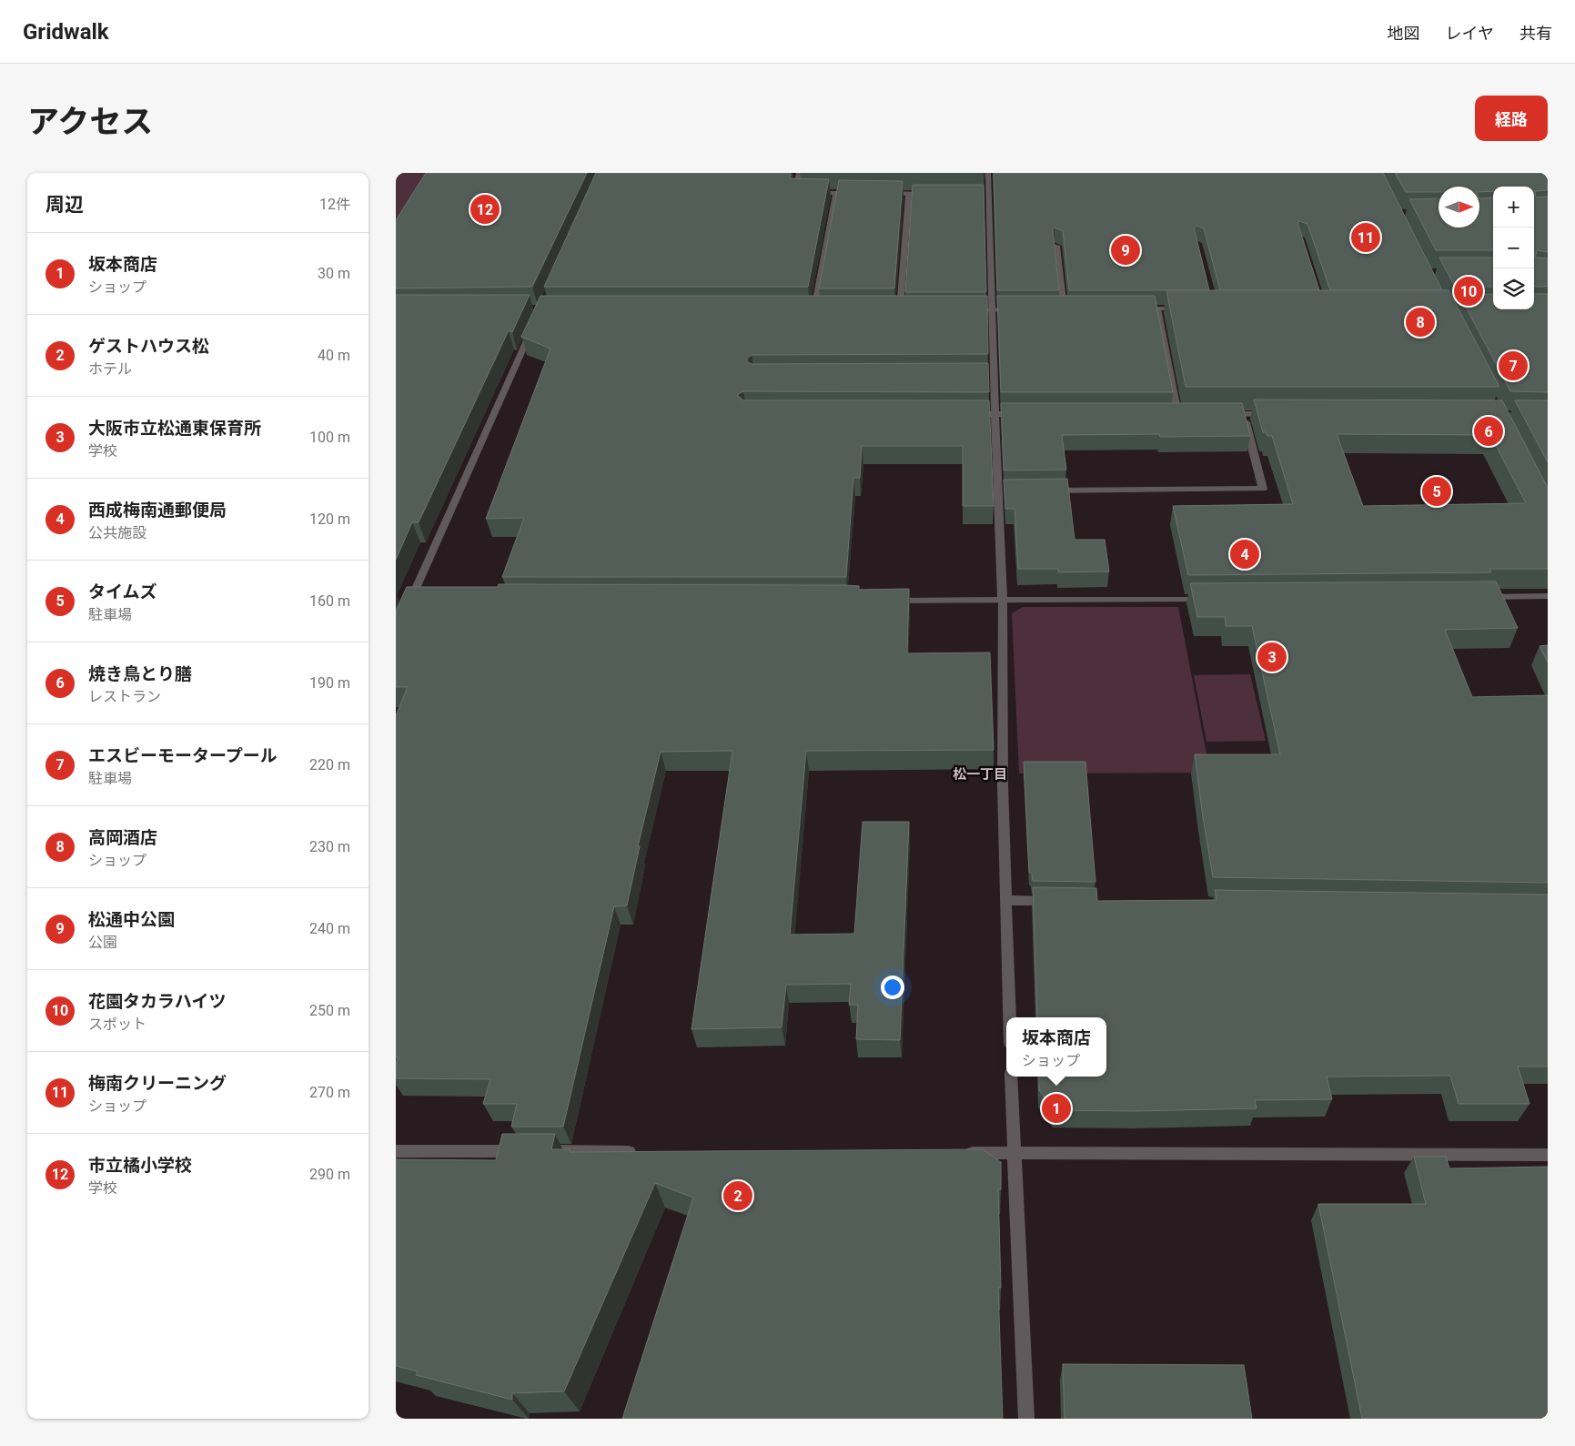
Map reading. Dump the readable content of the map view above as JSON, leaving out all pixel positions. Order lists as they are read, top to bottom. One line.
{"districts":["松一丁目"],"north":"right","page":{"header":"Gridwalk","nav":["地図","レイヤ","共有"],"title":"アクセス","buttons":"経路","heading":["周辺","12件"],"map_buttons":["+","−"],"pins":["12","11","9","10","8","7","6","5","4","3","1","2"],"list":[{"mark":"1","name":"坂本商店","note":"ショップ","value":"30 m"},{"mark":"2","name":"ゲストハウス松","note":"ホテル","value":"40 m"},{"mark":"3","name":"大阪市立松通東保育所","note":"学校","value":"100 m"},{"mark":"4","name":"西成梅南通郵便局","note":"公共施設","value":"120 m"},{"mark":"5","name":"タイムズ","note":"駐車場","value":"160 m"},{"mark":"6","name":"焼き鳥とり膳","note":"レストラン","value":"190 m"},{"mark":"7","name":"エスビーモータープール","note":"駐車場","value":"220 m"},{"mark":"8","name":"高岡酒店","note":"ショップ","value":"230 m"},{"mark":"9","name":"松通中公園","note":"公園","value":"240 m"},{"mark":"10","name":"花園タカラハイツ","note":"スポット","value":"250 m"},{"mark":"11","name":"梅南クリーニング","note":"ショップ","value":"270 m"},{"mark":"12","name":"市立橘小学校","note":"学校","value":"290 m"}],"popup":["坂本商店","ショップ"]}}
